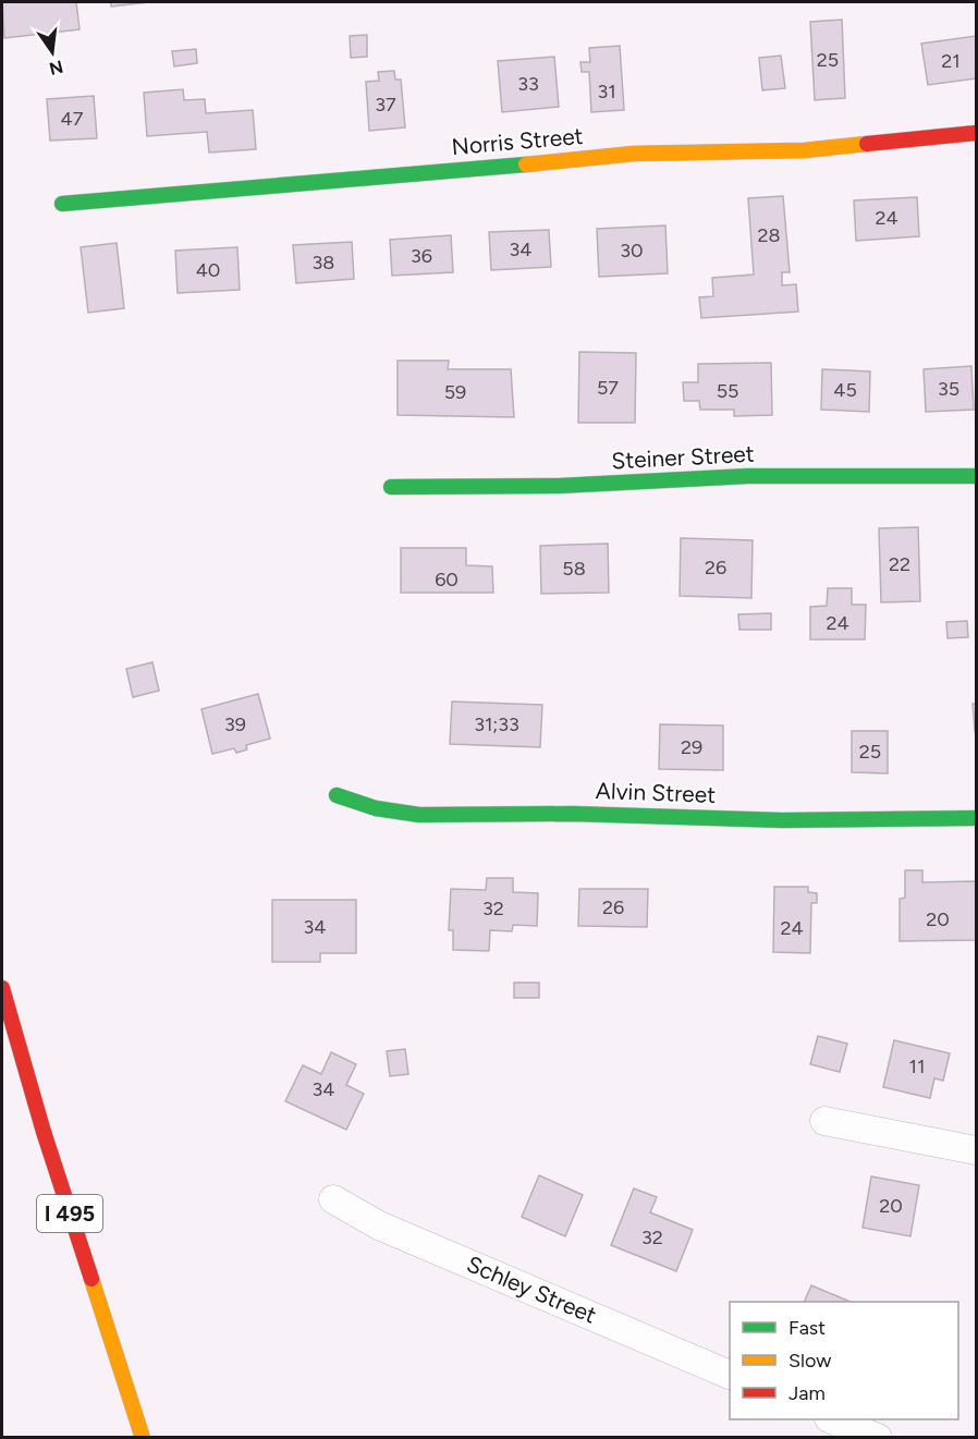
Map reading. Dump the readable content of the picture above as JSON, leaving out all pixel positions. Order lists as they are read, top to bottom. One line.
{"streets":{"main road":["Norris Street","Steiner Street","Alvin Street","I 495"],"street":["Schley Street"]},"house_numbers":["25","21","33","31","37","47","24","28","34","30","36","38","40","57","35","45","55","59","22","26","58","60","24","39","31;33","29","25","26","32","20","34","24","11","34","20","32"],"legend":["Fast","Slow","Jam"],"north":"bottom"}
